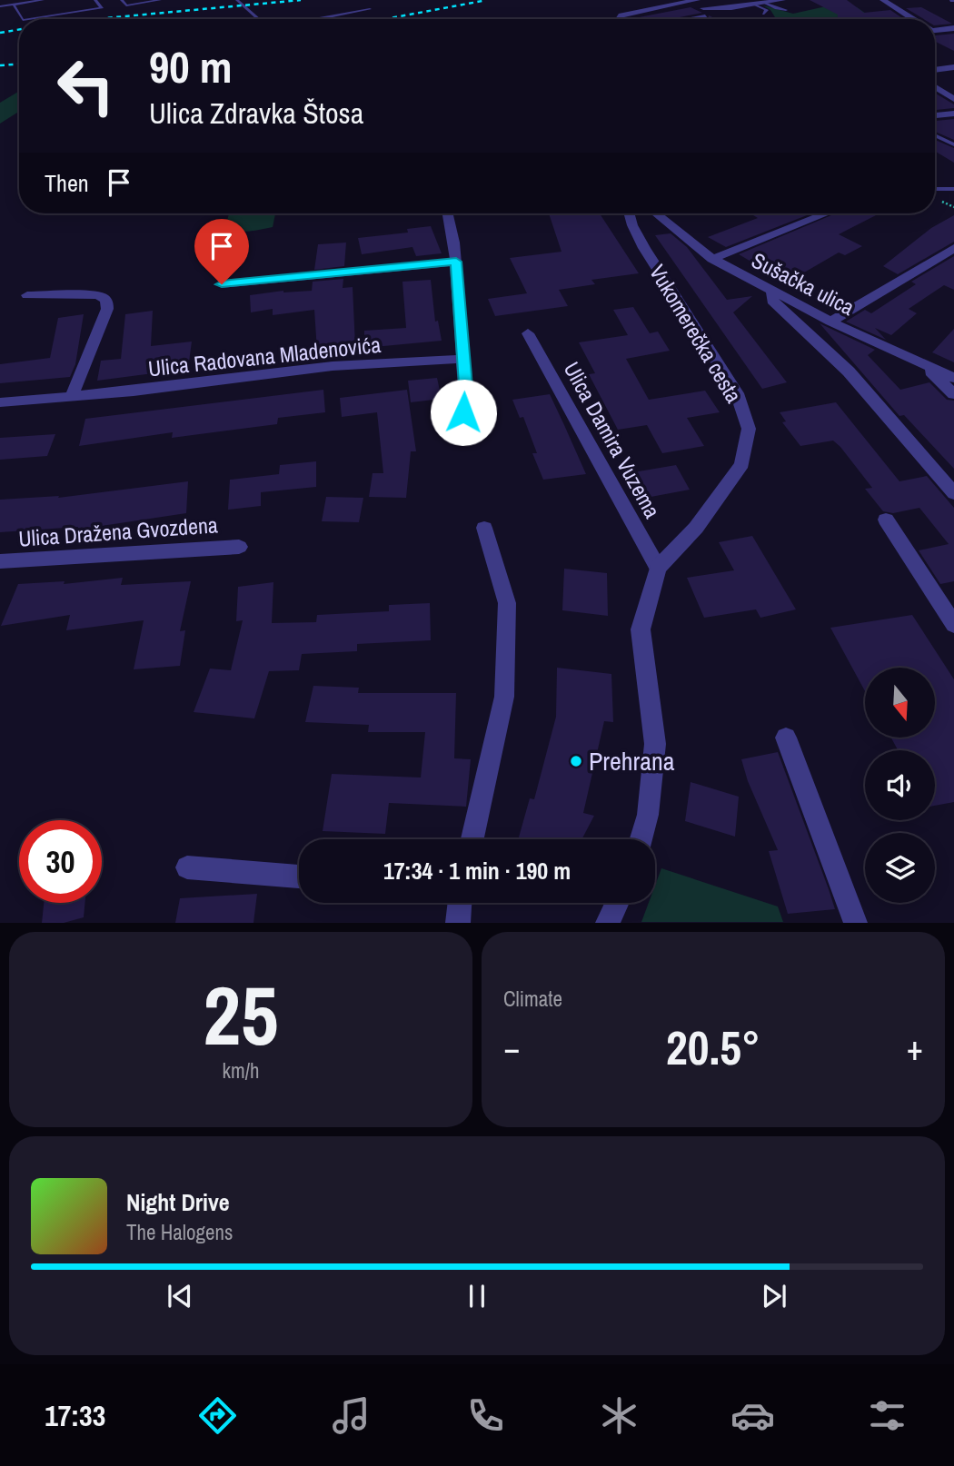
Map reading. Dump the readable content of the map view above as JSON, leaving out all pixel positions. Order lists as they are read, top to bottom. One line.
{"streets":{"street":["Sušačka ulica","Vukomerečka cesta","Ulica Radovana Mladenovića","Ulica Damira Vuzema","Ulica Dražena Gvozdena"]},"crossings":[["Vukomerečka cesta","Ulica Damira Vuzema"]],"places":["Prehrana"],"north":"bottom","page":{"turn":["90 m","Ulica Zdravka Štosa"],"then":"Then","limit":"30","trip":"17:34 · 1 min · 190 m","tile":[["25","km/h"],"Climate"],"heat":["−","20.5°","+"],"song":["Night Drive","The Halogens"],"tabs":"17:33"}}
